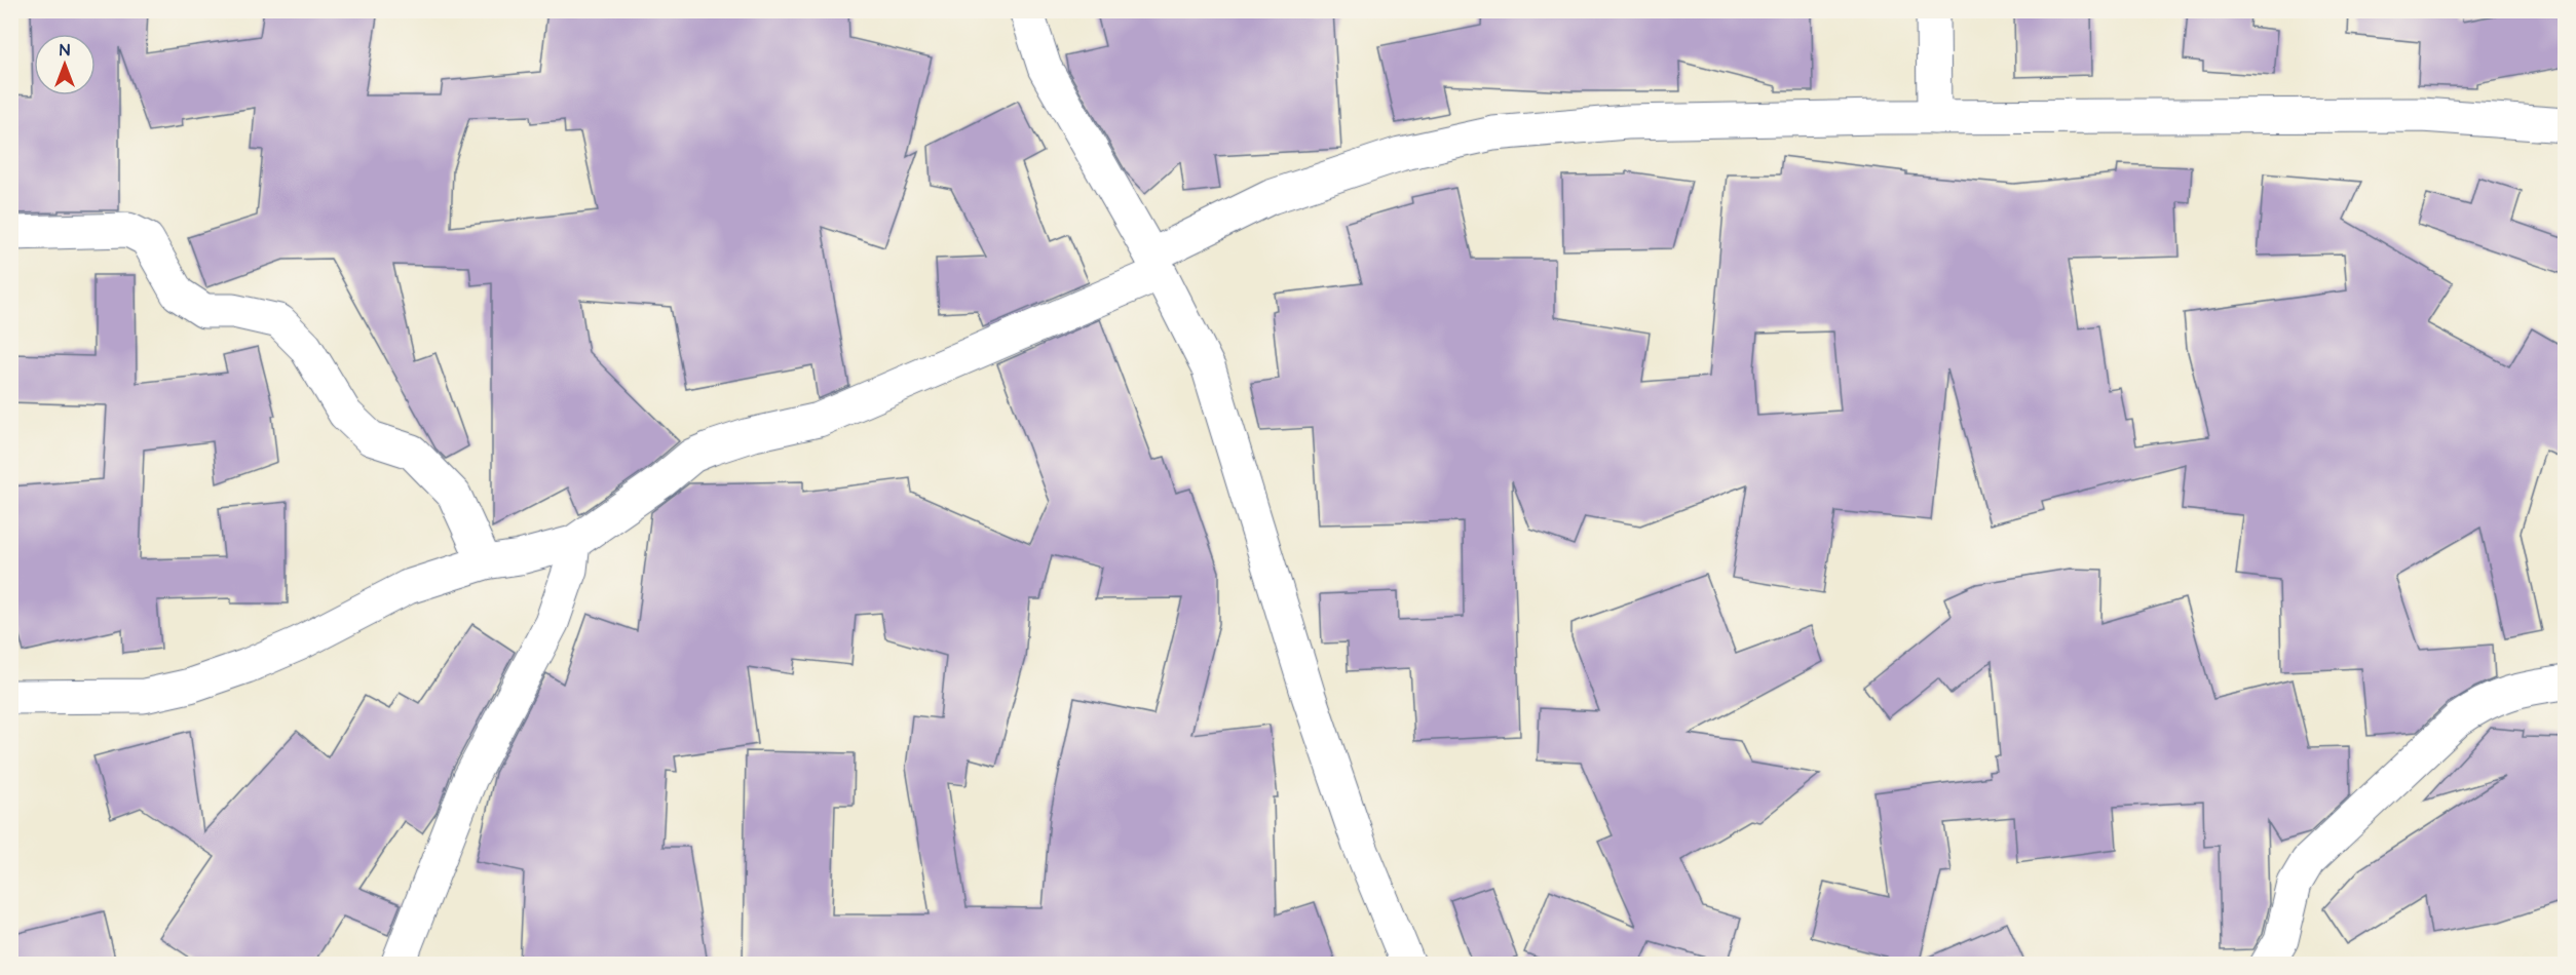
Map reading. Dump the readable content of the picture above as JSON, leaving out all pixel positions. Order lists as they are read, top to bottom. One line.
{"north":"top"}
